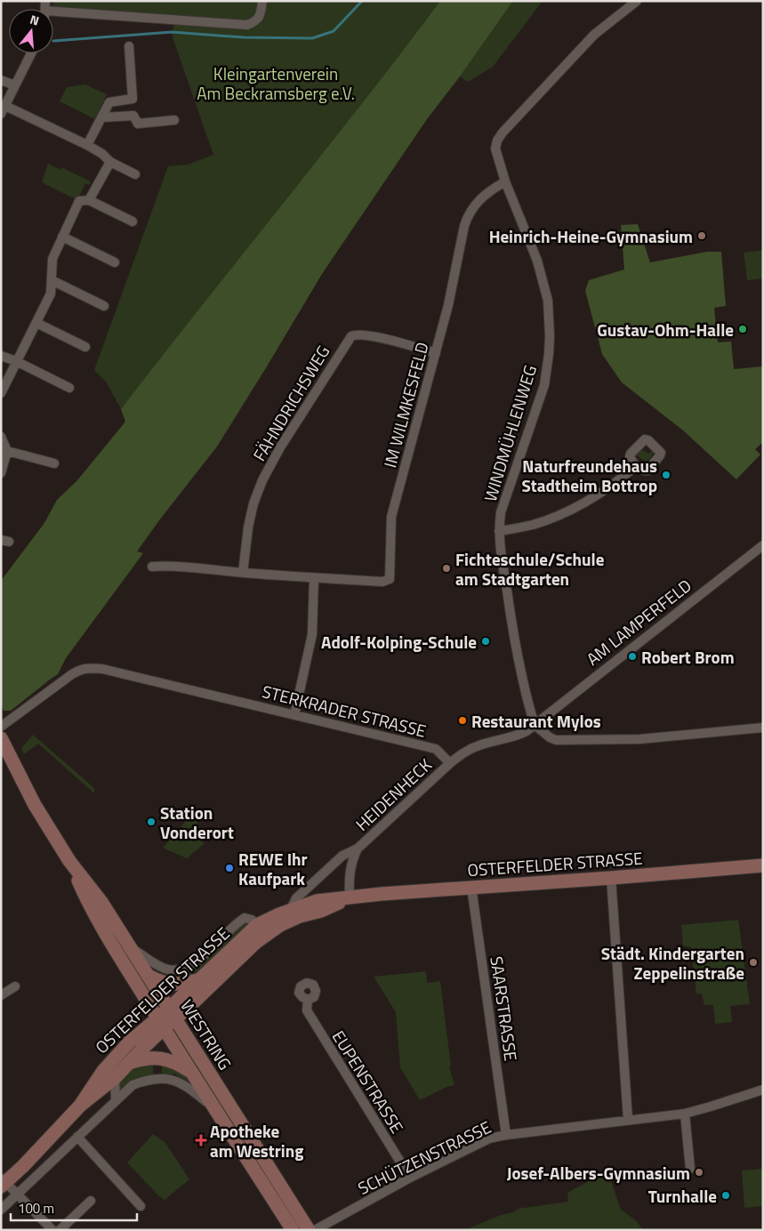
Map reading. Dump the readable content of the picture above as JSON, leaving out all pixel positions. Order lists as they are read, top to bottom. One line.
{"streets":{"main road":["OSTERFELDER STRASSE","WESTRING"],"street":["FÄHNDRICHSWEG","IM WILMKESFELD","WINDMÜHLENWEG","AM LAMPERFELD","STERKRADER STRASSE","HEIDENHECK","SAARSTRASSE","EUPENSTRASSE","SCHÜTZENSTRASSE"]},"crossings":[["FÄHNDRICHSWEG","IM WILMKESFELD"],["IM WILMKESFELD","WINDMÜHLENWEG"],["WINDMÜHLENWEG","AM LAMPERFELD"],["STERKRADER STRASSE","HEIDENHECK"],["HEIDENHECK","OSTERFELDER STRASSE"],["OSTERFELDER STRASSE","SAARSTRASSE"],["OSTERFELDER STRASSE","WESTRING"],["SAARSTRASSE","SCHÜTZENSTRASSE"],["EUPENSTRASSE","SCHÜTZENSTRASSE"]],"parks":["Kleingartenverein Am Beckramsberg e.V."],"places":{"other":["Heinrich-Heine-Gymnasium","Gustav-Ohm-Halle","Naturfreundehaus Stadtheim Bottrop","Fichteschule/Schule am Stadtgarten","Adolf-Kolping-Schule","Robert Brom","Restaurant Mylos","Station Vonderort","REWE Ihr Kaufpark","Städt. Kindergarten Zeppelinstraße","Josef-Albers-Gymnasium","Turnhalle"],"health":["Apotheke am Westring"]},"scale_bar":"100 m","north":"top"}
